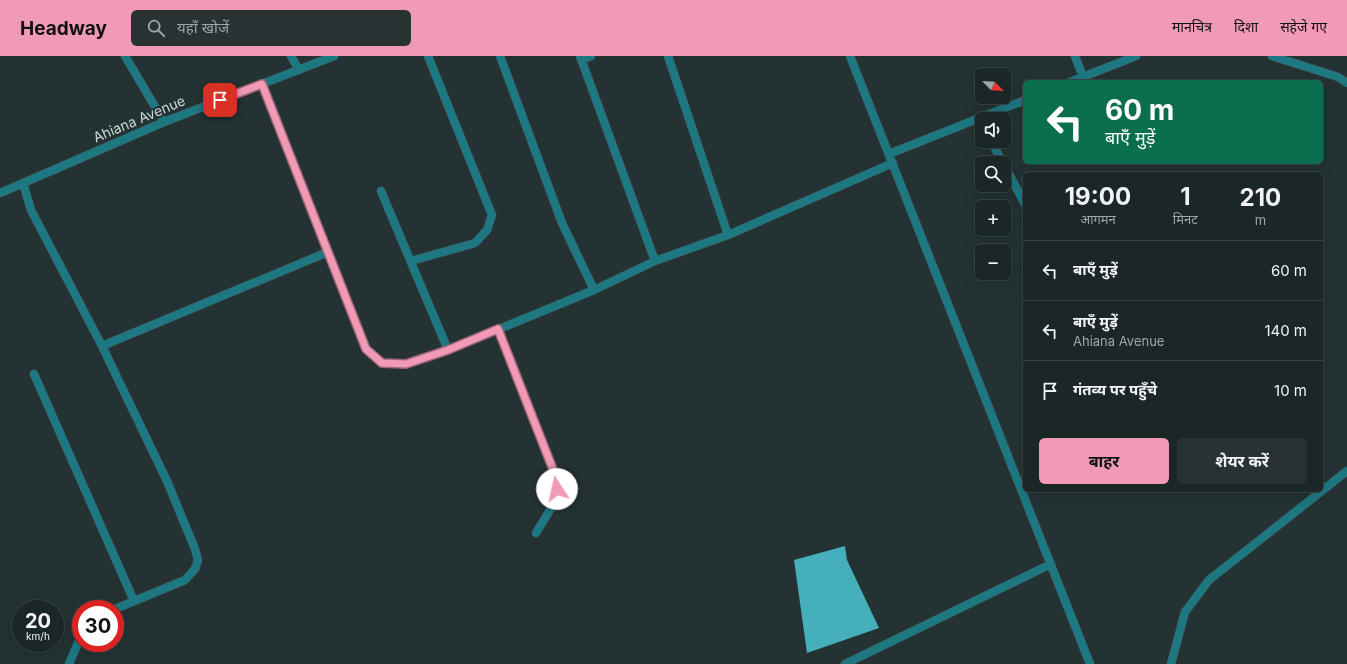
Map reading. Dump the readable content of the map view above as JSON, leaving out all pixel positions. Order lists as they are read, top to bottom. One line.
{"streets":{"street":["Ahiana Avenue"]},"north":"bottom right","page":{"header":"Headway","search":"यहाँ खोजें","nav":["मानचित्र","दिशा","सहेजे गए"],"map_buttons":["+","−"],"turn":["60 m","बाएँ मुड़ें"],"eta":["19:00","आगमन","1","मिनट","210","m"],"list":[{"name":"बाएँ मुड़ें","value":"60 m"},{"name":"बाएँ मुड़ें","note":"Ahiana Avenue","value":"140 m"},{"name":"गंतव्य पर पहुँचे","value":"10 m"}],"buttons":["बाहर","शेयर करें"],"speed":"20 km/h","limit":"30"}}
